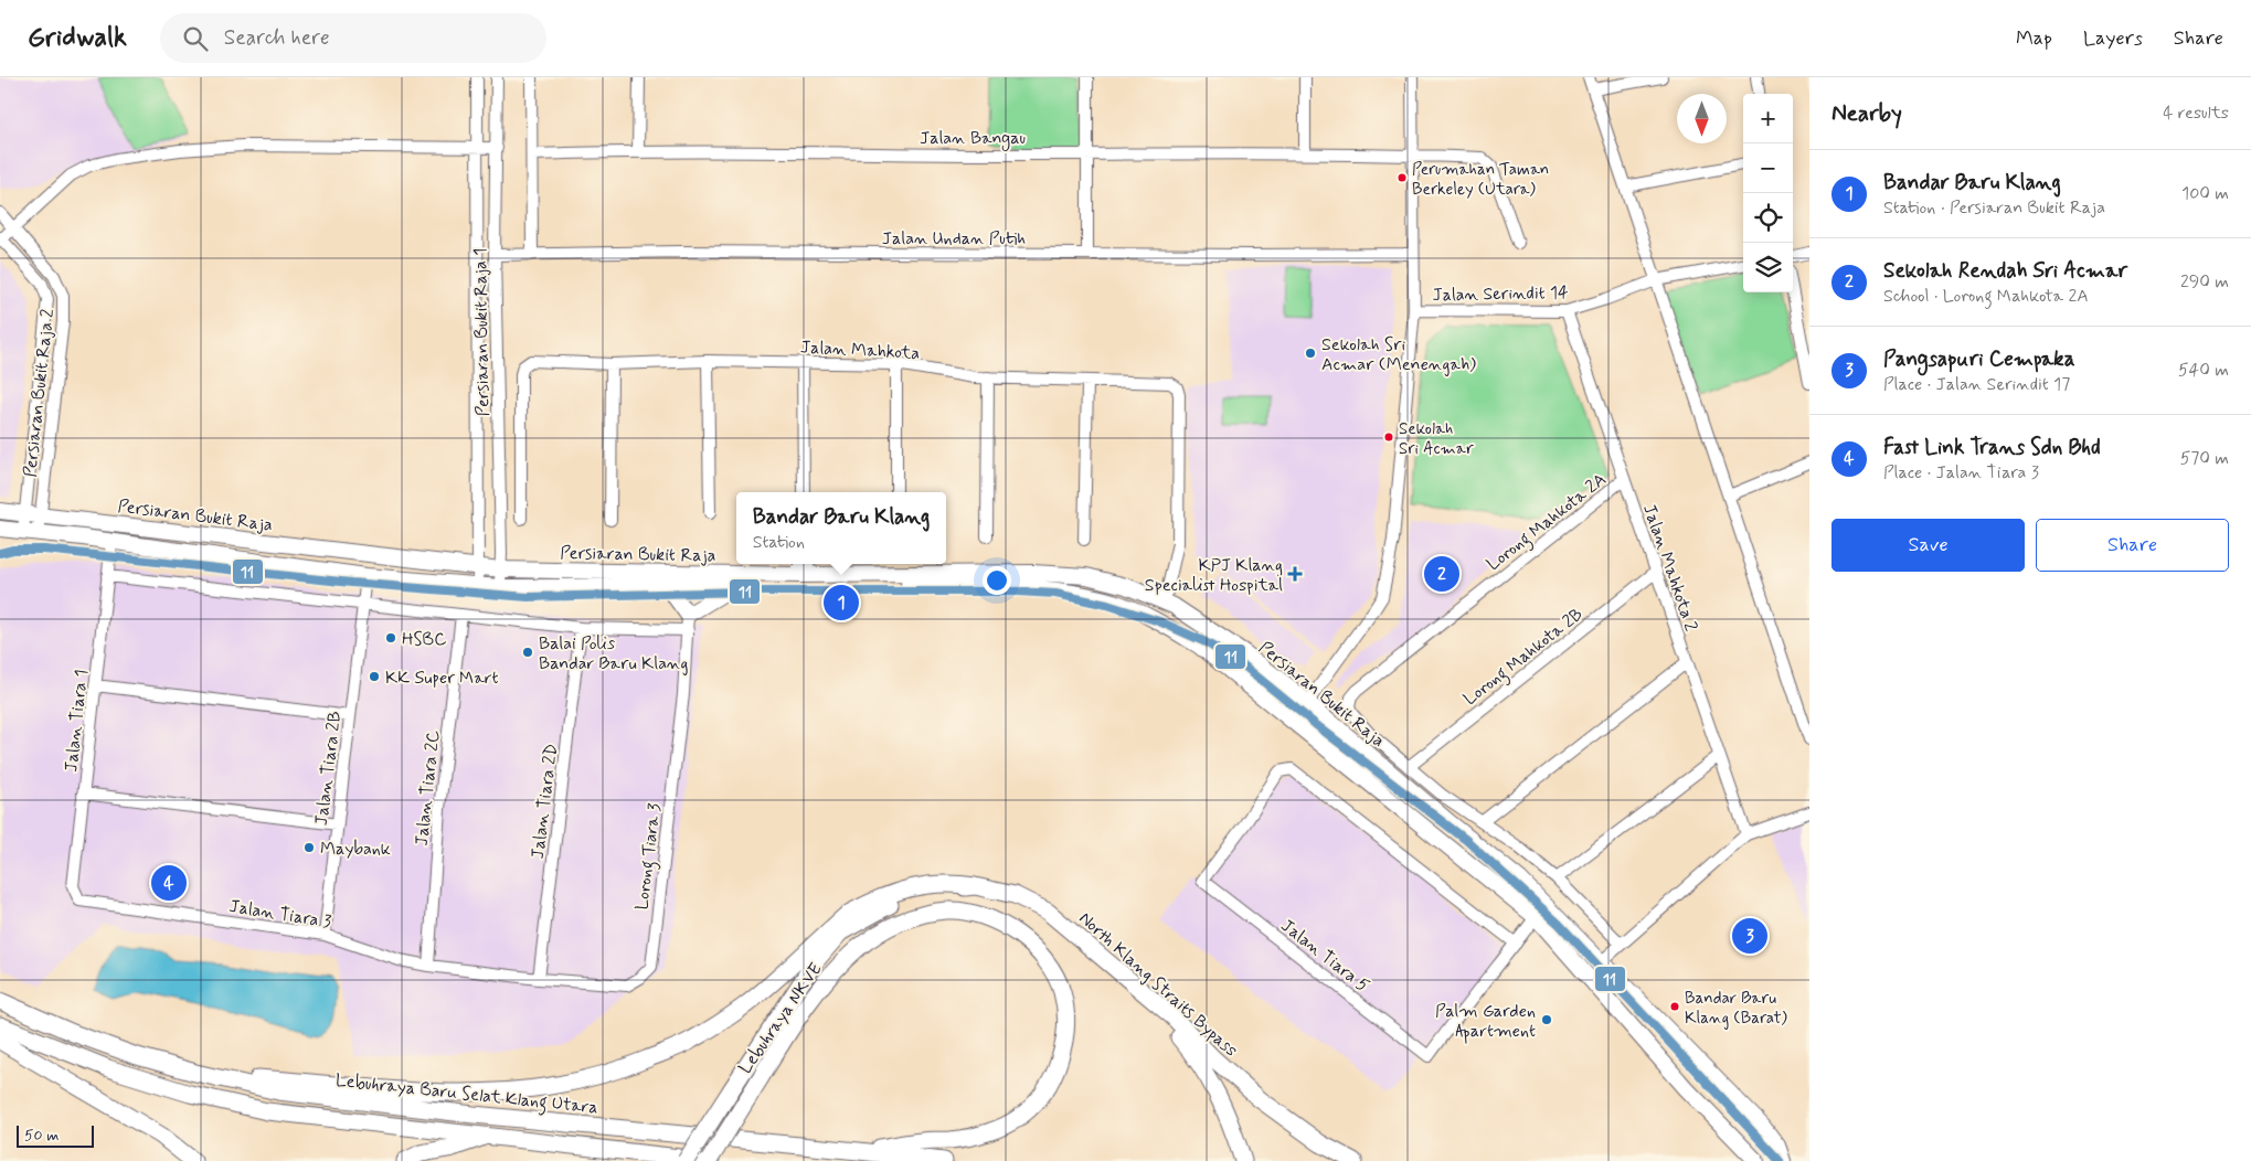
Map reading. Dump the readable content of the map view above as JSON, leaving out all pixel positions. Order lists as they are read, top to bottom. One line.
{"streets":{"highway":["North Klang Straits Bypass","Lebuhraya NKVE","Lebuhraya Baru Selat Klang Utara"],"main road":["Persiaran Bukit Raja"],"street":["Jalan Bangau","Jalan Undan Putih","Jalan Serindit 14","Persiaran Bukit Raja 1","Jalan Mahkota","Persiaran Bukit Raja 2","Lorong Mahkota 2A","Jalan Mahkota 2","Lorong Mahkota 2B","Jalan Tiara 1","Jalan Tiara 2B","Jalan Tiara 2C","Jalan Tiara 2D","Lorong Tiara 3","Jalan Tiara 3","Jalan Tiara 5"]},"crossings":[["Jalan Undan Putih","Persiaran Bukit Raja 1"],["Jalan Serindit 14","Jalan Mahkota 2"],["Persiaran Bukit Raja 1","Persiaran Bukit Raja"],["Jalan Mahkota","Persiaran Bukit Raja"],["Persiaran Bukit Raja 2","Persiaran Bukit Raja"],["Persiaran Bukit Raja","Jalan Tiara 1"],["Persiaran Bukit Raja","Jalan Tiara 2B"],["Lorong Mahkota 2A","Jalan Mahkota 2"],["Lorong Mahkota 2A","Lorong Mahkota 2B"],["Jalan Mahkota 2","Lorong Mahkota 2B"],["Jalan Tiara 1","Jalan Tiara 3"],["Jalan Tiara 2B","Jalan Tiara 3"],["Jalan Tiara 2C","Jalan Tiara 3"],["Jalan Tiara 2D","Lorong Tiara 3"],["Jalan Tiara 2D","Jalan Tiara 3"],["Lorong Tiara 3","Jalan Tiara 3"],["Lebuhraya NKVE","Lebuhraya Baru Selat Klang Utara"]],"places":{"other":["Perumahan Taman Berkeley (Utara)","Sekolah Sri Acmar (Menengah)","Sekolah Sri Acmar","HSBC","Balai Polis Bandar Baru Klang","KK Super Mart","Maybank","Bandar Baru Klang (Barat)","Palm Garden Apartment"],"health":["KPJ Klang Specialist Hospital"]},"lines":["transit line 11"],"scale_bar":"50 m","north":"bottom","page":{"header":"Gridwalk","search":"Search here","nav":["Map","Layers","Share"],"heading":["Nearby","4 results"],"map_buttons":["+","−"],"list":[{"mark":"1","name":"Bandar Baru Klang","note":"Station · Persiaran Bukit Raja","value":"100 m"},{"mark":"2","name":"Sekolah Rendah Sri Acmar","note":"School · Lorong Mahkota 2A","value":"290 m"},{"mark":"3","name":"Pangsapuri Cempaka","note":"Place · Jalan Serindit 17","value":"540 m"},{"mark":"4","name":"Fast Link Trans Sdn Bhd","note":"Place · Jalan Tiara 3","value":"570 m"}],"popup":["Bandar Baru Klang","Station"],"buttons":["Save","Share"],"pins":["2","1","4","3"],"scale":"50 m"}}
